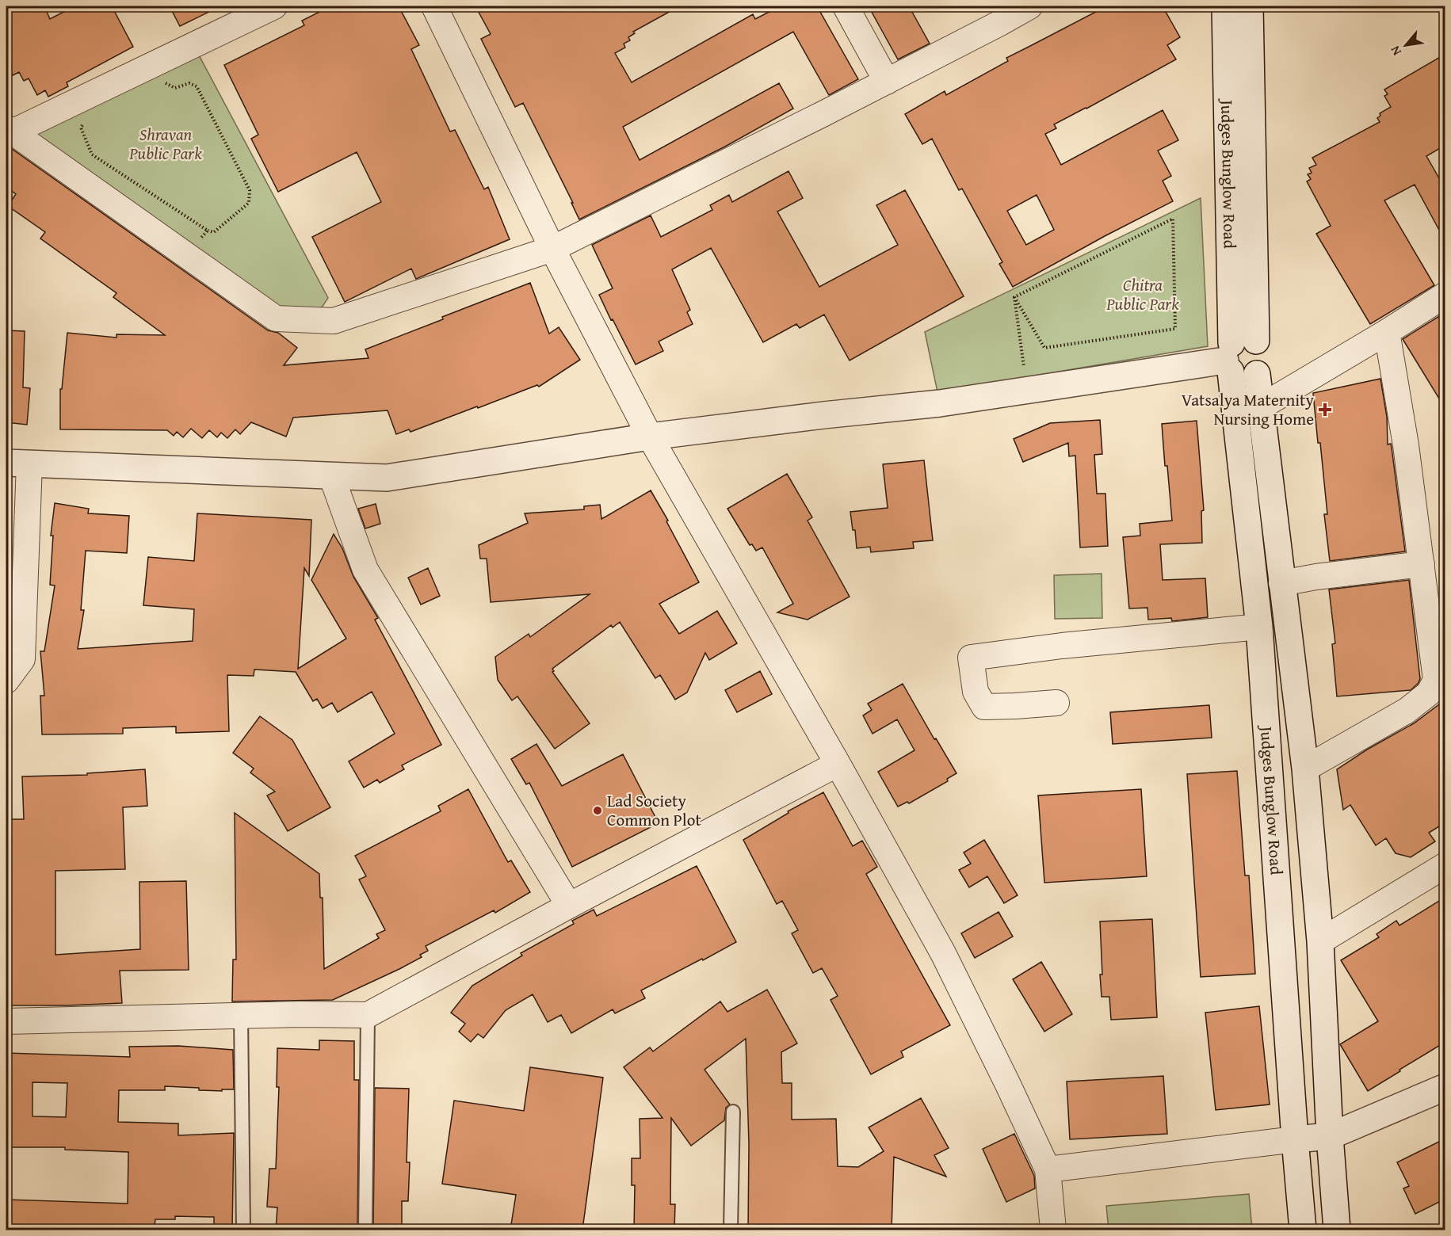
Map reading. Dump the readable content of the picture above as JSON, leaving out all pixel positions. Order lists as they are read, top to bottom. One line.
{"streets":{"main road":["Judges Bunglow Road"]},"parks":["Shravan Public Park","Chitra Public Park"],"places":{"health":["Vatsalya Maternity Nursing Home"],"other":["Lad Society Common Plot"]},"north":"bottom left"}
